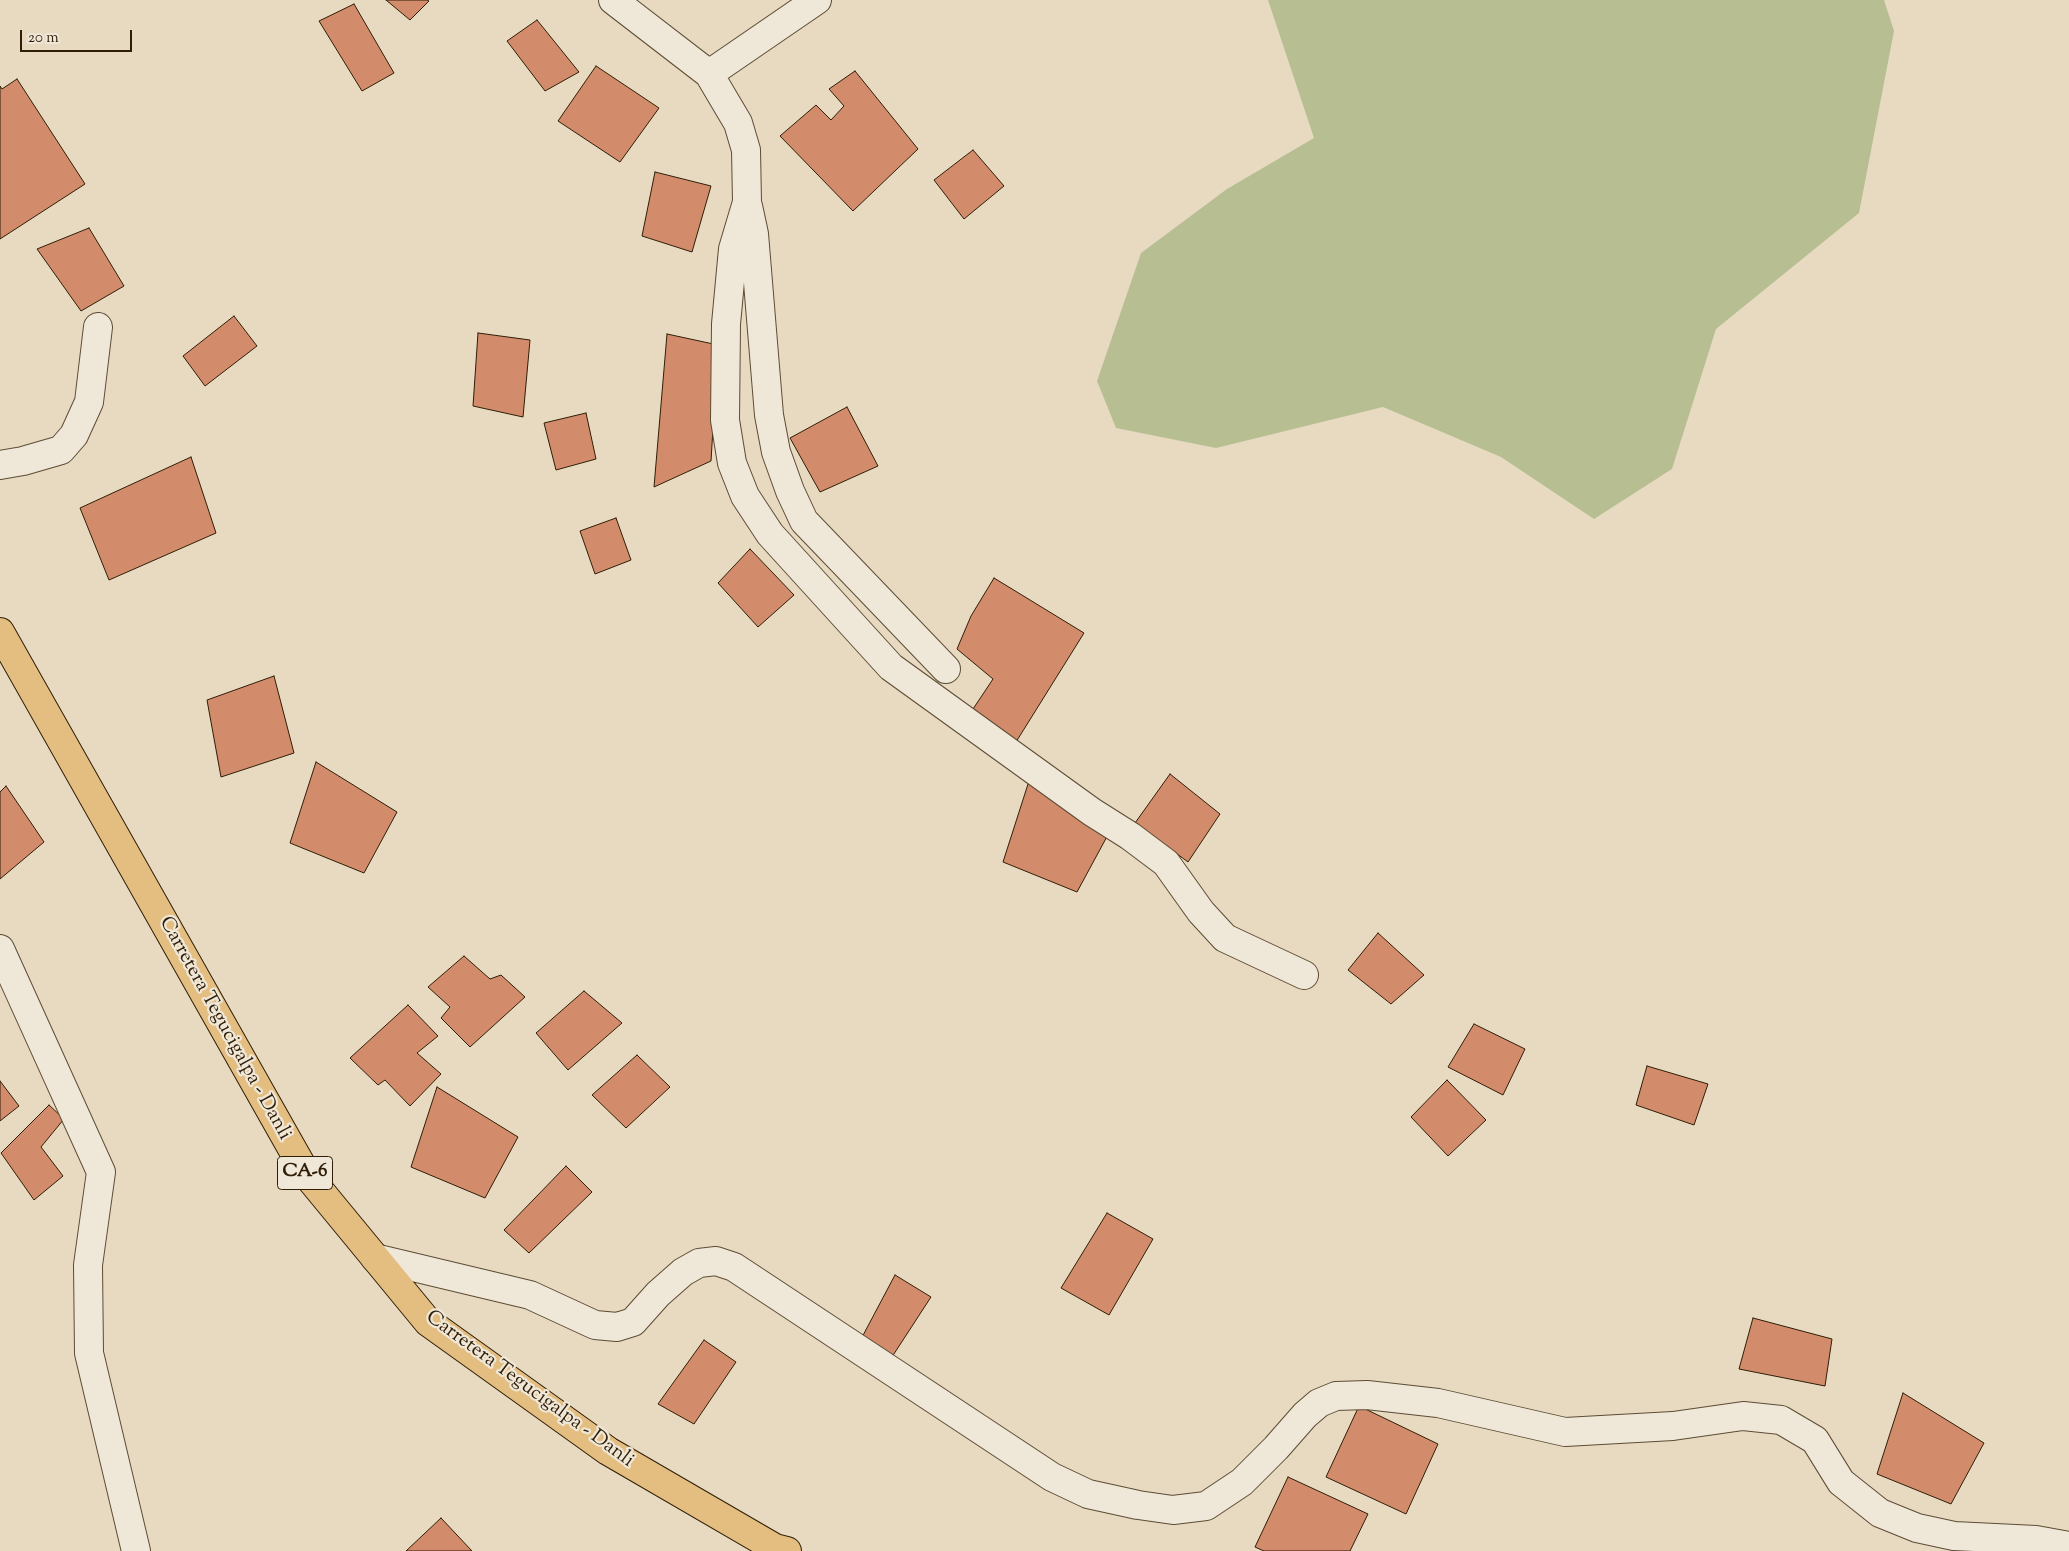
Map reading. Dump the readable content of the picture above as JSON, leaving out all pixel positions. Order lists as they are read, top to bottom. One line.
{"streets":{"highway":["Carretera Tegucigalpa - Danli","CA-6"]},"scale_bar":"20 m"}
